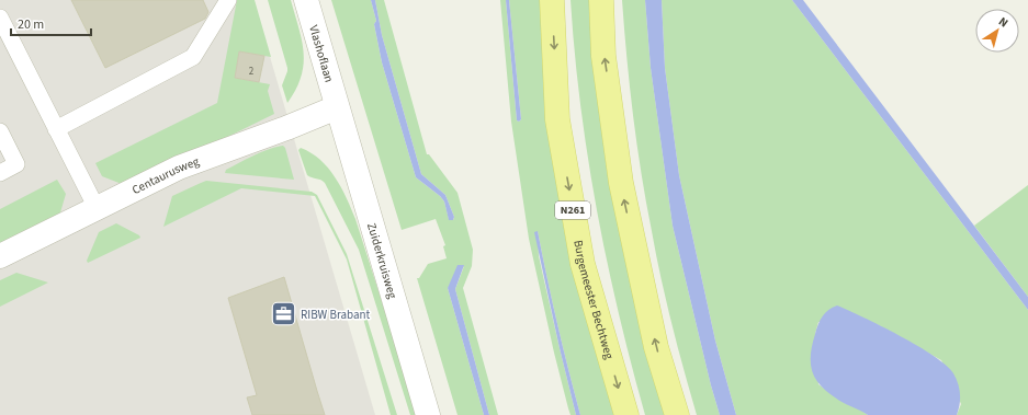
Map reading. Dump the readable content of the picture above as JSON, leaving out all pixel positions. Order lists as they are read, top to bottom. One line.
{"streets":{"main road":["N261","Burgemeester Bechtweg"],"street":["Vlashoflaan","Centaurusweg","Zuiderkruisweg"]},"crossings":[["Vlashoflaan","Centaurusweg"],["Vlashoflaan","Zuiderkruisweg"],["Centaurusweg","Zuiderkruisweg"]],"places":{"office":["RIBW Brabant"]},"house_numbers":["2"],"scale_bar":"20 m","north":"top right"}
